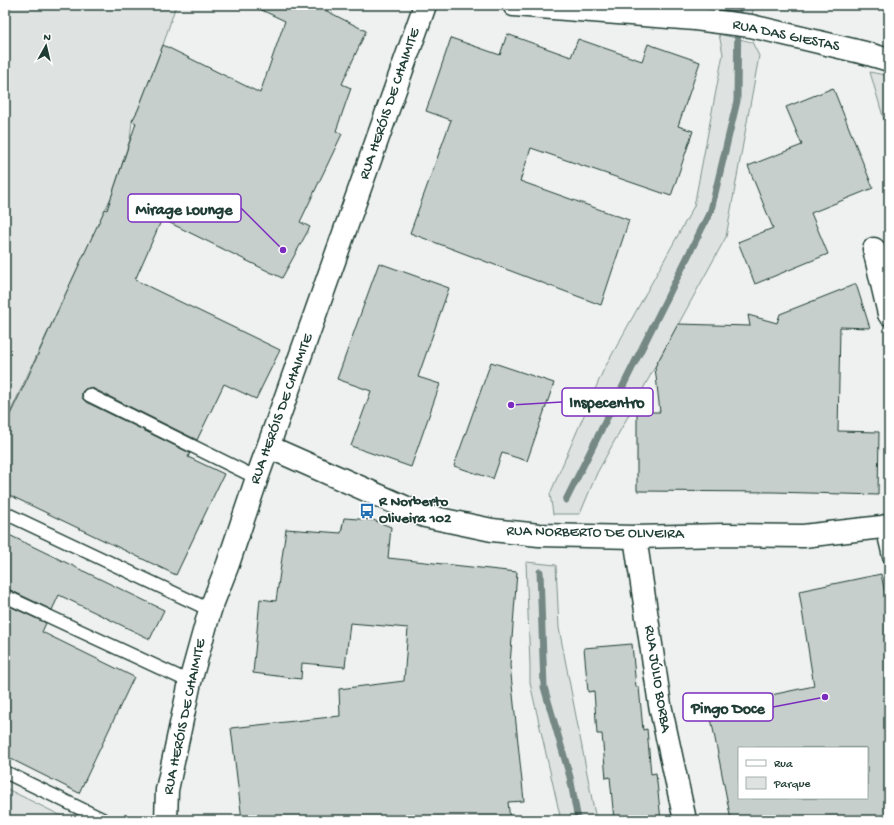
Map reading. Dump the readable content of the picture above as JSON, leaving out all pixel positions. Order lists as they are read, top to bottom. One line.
{"streets":{"street":["RUA DAS GIESTAS","RUA HERÓIS DE CHAIMITE","RUA NORBERTO DE OLIVEIRA","RUA JÚLIO BORBA"]},"crossings":[["RUA HERÓIS DE CHAIMITE","RUA NORBERTO DE OLIVEIRA"],["RUA NORBERTO DE OLIVEIRA","RUA JÚLIO BORBA"]],"places":{"other":["Mirage Lounge","Inspecentro","Pingo Doce"],"bus stop":["R Norberto Oliveira 102"]},"legend":["Rua","Parque"],"north":"top"}
